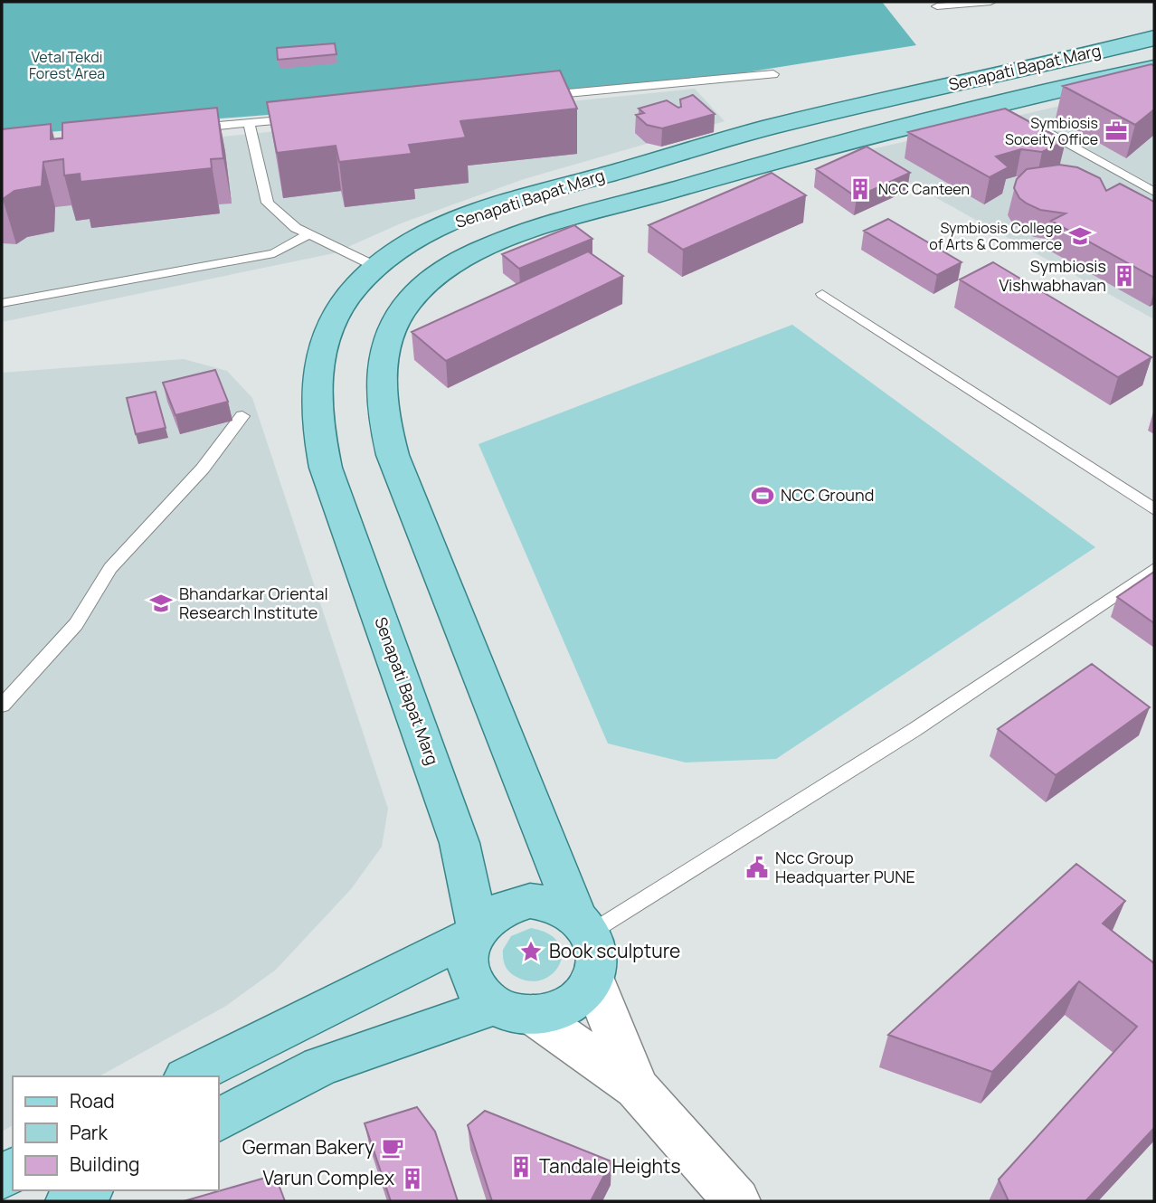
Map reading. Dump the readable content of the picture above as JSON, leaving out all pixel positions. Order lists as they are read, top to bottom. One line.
{"streets":{"main road":["Senapati Bapat Marg"]},"parks":["Vetal Tekdi Forest Area"],"places":{"office":["Symbiosis Soceity Office"],"building":["NCC Canteen","Symbiosis Vishwabhavan","Tandale Heights","Varun Complex"],"school or university":["Symbiosis College of Arts & Commerce","Bhandarkar Oriental Research Institute"],"sports":["NCC Ground"],"public building":["Ncc Group Headquarter PUNE"],"place":["Book sculpture"],"cafe":["German Bakery"]},"legend":["Road","Park","Building"]}
